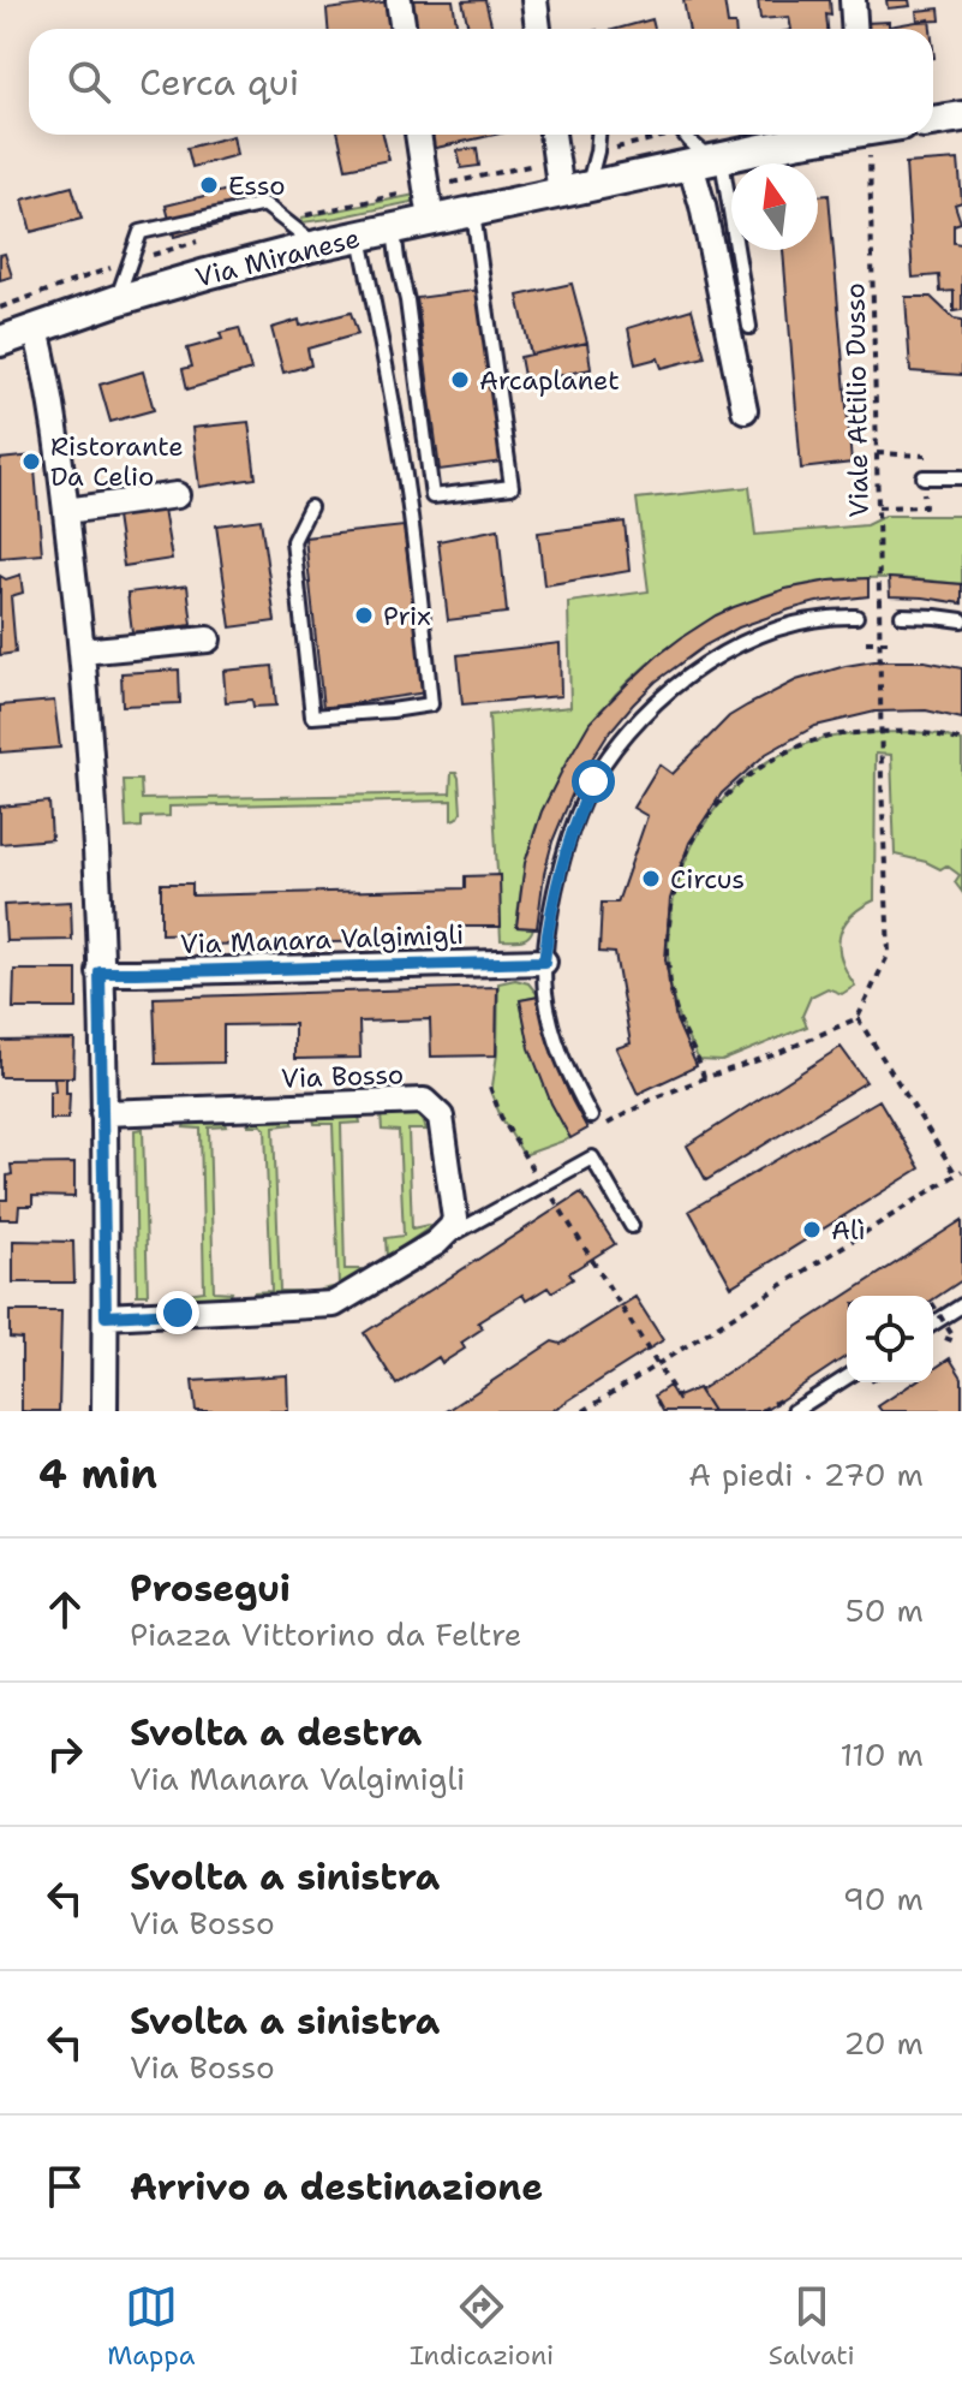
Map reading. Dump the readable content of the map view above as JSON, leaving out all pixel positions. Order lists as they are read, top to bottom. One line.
{"streets":{"street":["Via Miranese","Via Manara Valgimigli","Via Bosso"],"path":["Viale Attilio Dusso"]},"crossings":[["Via Miranese","Viale Attilio Dusso"]],"places":["Esso","Arcaplanet","Ristorante Da Celio","Prix","Circus","Alì"],"north":"top","page":{"search":"Cerca qui","heading":["4 min","A piedi · 270 m"],"list":[["Prosegui","Piazza Vittorino da Feltre","50 m"],["Svolta a destra","Via Manara Valgimigli","110 m"],["Svolta a sinistra","Via Bosso","90 m"],["Svolta a sinistra","Via Bosso","20 m"],"Arrivo a destinazione"],"nav":["Mappa","Indicazioni","Salvati"]}}
